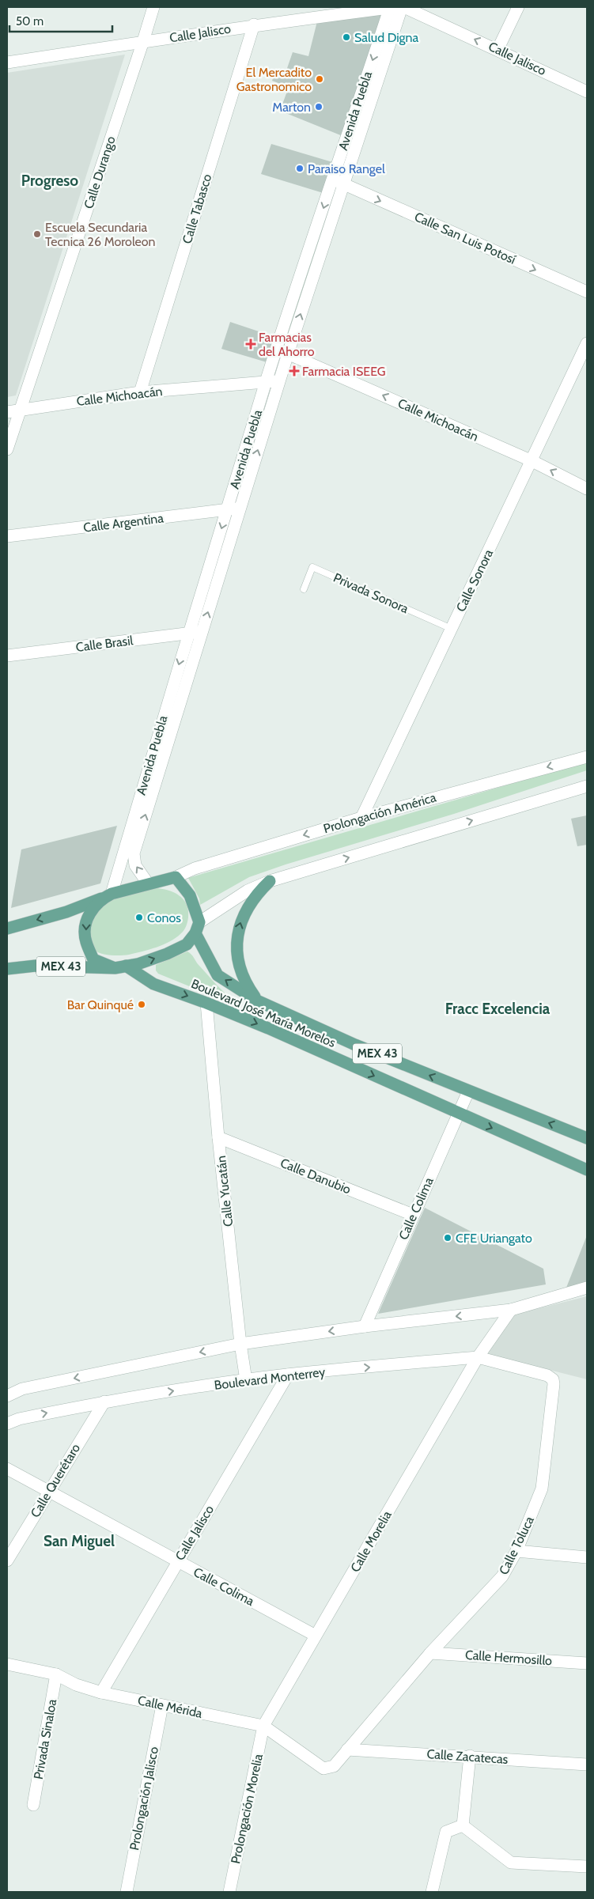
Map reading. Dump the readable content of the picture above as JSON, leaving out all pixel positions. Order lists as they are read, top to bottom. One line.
{"streets":{"main road":["MEX 43","Boulevard José María Morelos"],"street":["Calle Jalisco","Avenida Puebla","Calle Durango","Calle Tabasco","Calle San Luis Potosí","Calle Michoacán","Calle Argentina","Calle Sonora","Calle Brasil","Prolongación América","Calle Danubio","Calle Yucatán","Calle Colima","Boulevard Monterrey","Calle Querétaro","Calle Morelia","Calle Toluca","Calle Hermosillo","Calle Mérida","Privada Sinaloa","Calle Zacatecas","Prolongación Jalisco","Prolongación Morelia"],"lane":["Privada Sonora"]},"crossings":[["Calle Jalisco","Avenida Puebla"],["Calle Jalisco","Calle Durango"],["Calle Jalisco","Calle Tabasco"],["Calle Jalisco","Calle Colima"],["Calle Jalisco","Boulevard Monterrey"],["Calle Jalisco","Calle Mérida"],["Avenida Puebla","Calle San Luis Potosí"],["Avenida Puebla","Calle Michoacán"],["Avenida Puebla","Calle Argentina"],["Avenida Puebla","Calle Brasil"],["Avenida Puebla","Prolongación América"],["Avenida Puebla","MEX 43"],["Avenida Puebla","Boulevard José María Morelos"],["Calle Durango","Calle Michoacán"],["Calle Tabasco","Calle Michoacán"],["Calle Michoacán","Calle Sonora"],["Calle Sonora","Privada Sonora"],["Calle Sonora","Prolongación América"],["Prolongación América","MEX 43"],["Prolongación América","Boulevard José María Morelos"],["MEX 43","Boulevard José María Morelos"],["Boulevard José María Morelos","Calle Yucatán"],["Boulevard José María Morelos","Calle Colima"],["Calle Danubio","Calle Yucatán"],["Calle Danubio","Calle Colima"],["Calle Yucatán","Boulevard Monterrey"],["Calle Colima","Calle Querétaro"],["Calle Colima","Calle Morelia"],["Boulevard Monterrey","Calle Querétaro"],["Boulevard Monterrey","Calle Morelia"],["Boulevard Monterrey","Calle Toluca"],["Calle Morelia","Calle Toluca"],["Calle Morelia","Calle Mérida"],["Calle Morelia","Prolongación Morelia"],["Calle Toluca","Calle Hermosillo"],["Calle Toluca","Calle Mérida"],["Calle Toluca","Calle Zacatecas"],["Calle Mérida","Privada Sinaloa"],["Calle Mérida","Prolongación Jalisco"],["Calle Mérida","Prolongación Morelia"]],"one_way":["Calle San Luis Potosí","Calle Michoacán"],"districts":["Progreso","Fracc Excelencia","San Miguel"],"places":{"other":["Salud Digna","El Mercadito Gastronomico","Marton","Paraiso Rangel","Escuela Secundaria Tecnica 26 Moroleon","Conos","Bar Quinqué","CFE Uriangato"],"health":["Farmacias del Ahorro","Farmacia ISEEG"]},"scale_bar":"50 m"}
